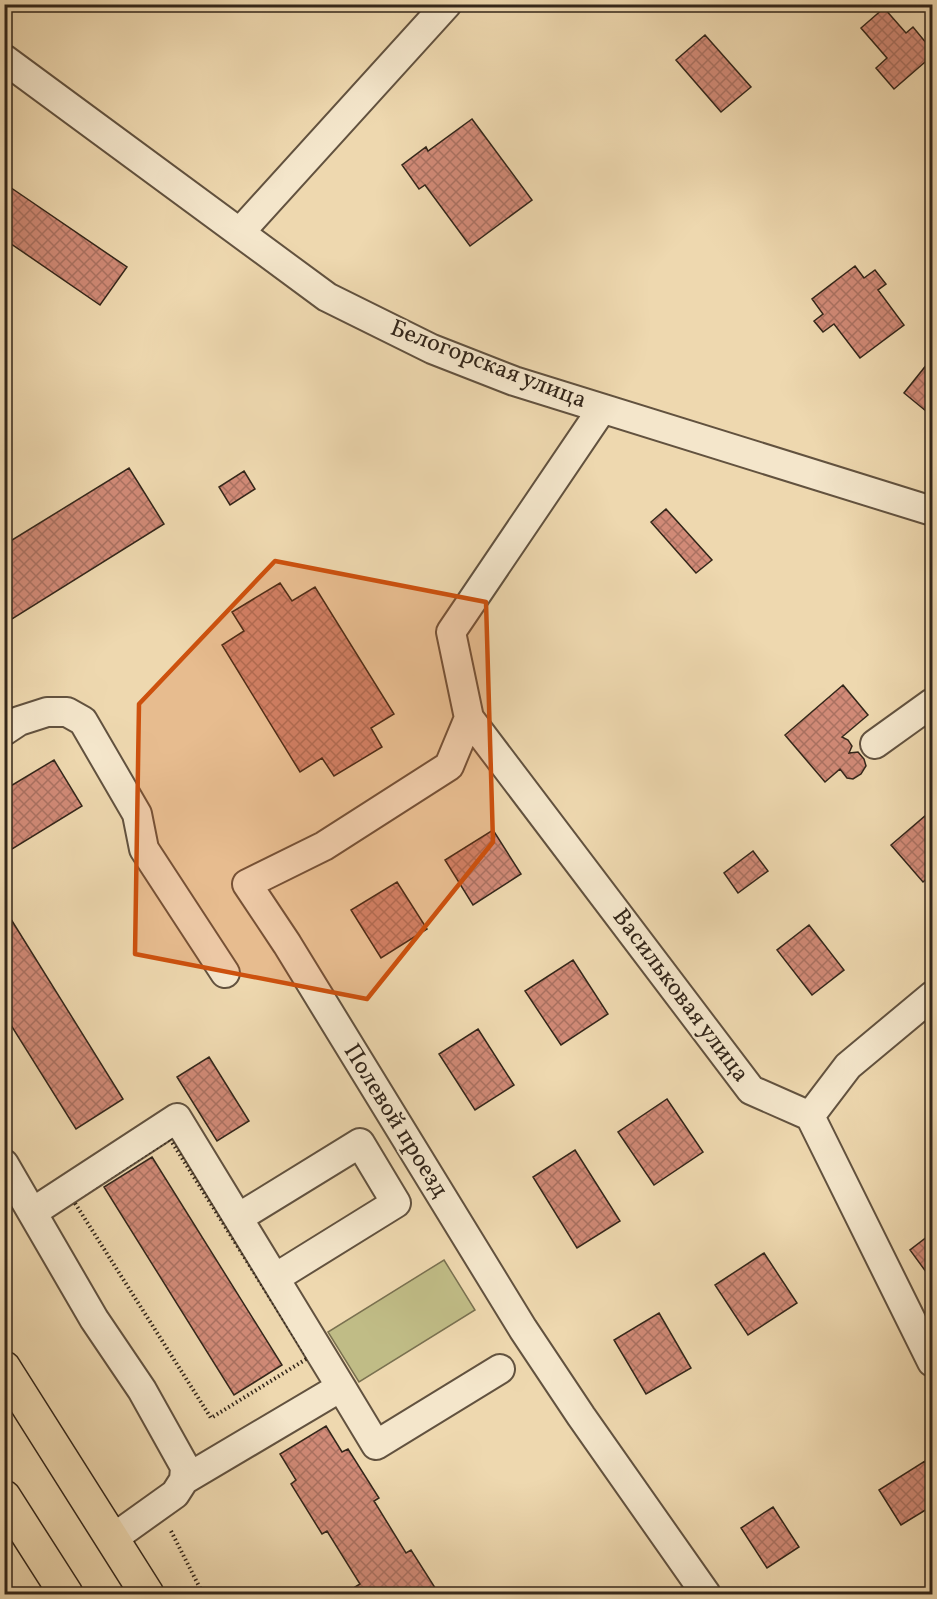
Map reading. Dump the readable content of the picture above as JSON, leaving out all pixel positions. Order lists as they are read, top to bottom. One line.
{"streets":{"street":["Белогорская улица","Васильковая улица","Полевой проезд"]},"crossings":[["Васильковая улица","Полевой проезд"]]}
